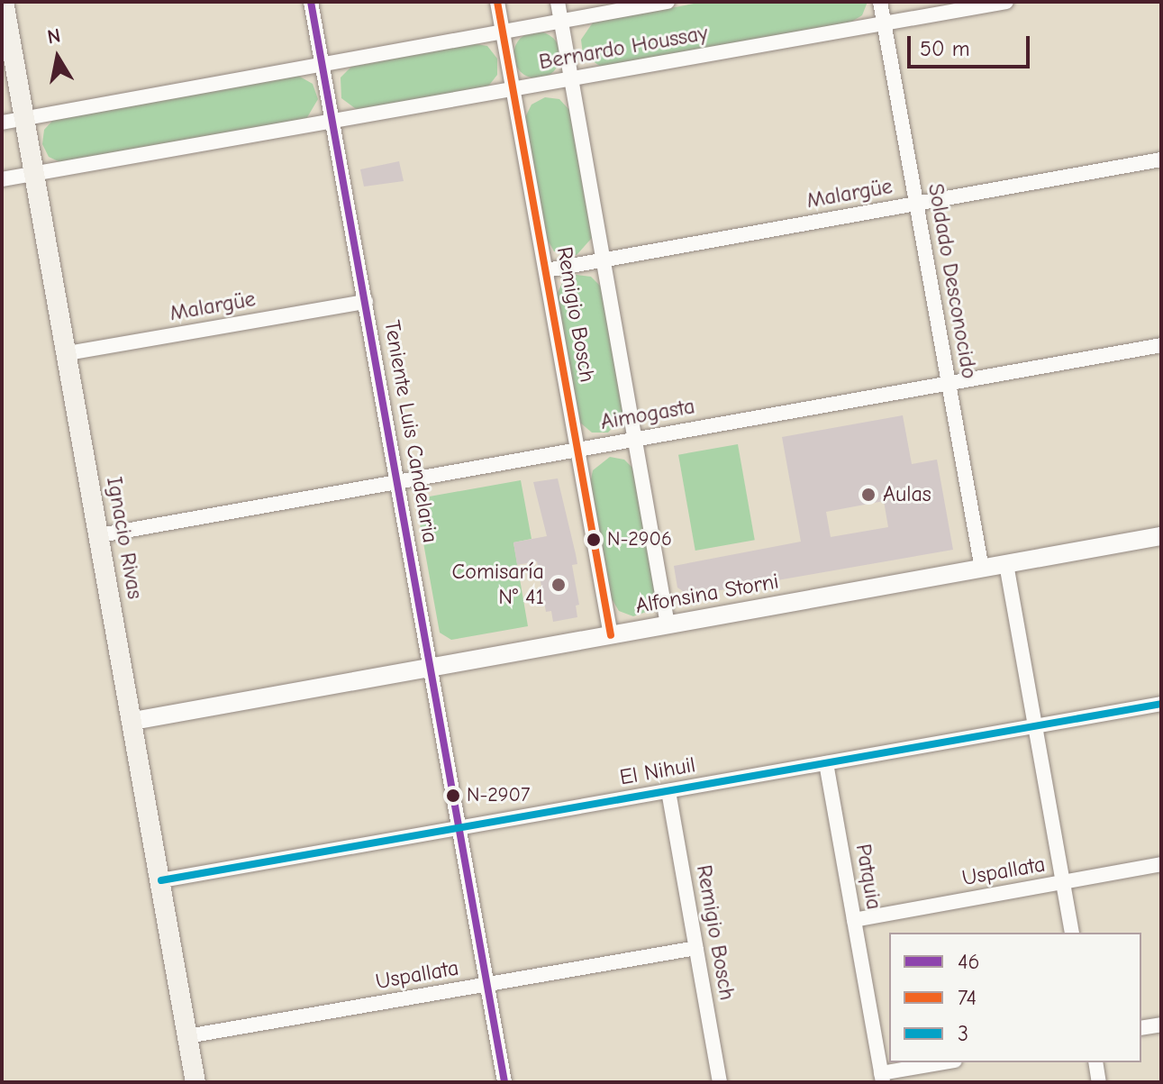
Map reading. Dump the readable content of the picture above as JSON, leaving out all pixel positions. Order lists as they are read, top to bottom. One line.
{"streets":{"main road":["Ignacio Rivas"],"street":["Bernardo Houssay","Malargüe","Soldado Desconocido","Remigio Bosch","Aimogasta","Teniente Luis Candelaria","Alfonsina Storni","El Nihuil","Uspallata","Patquia"]},"crossings":[["Bernardo Houssay","Soldado Desconocido"],["Bernardo Houssay","Remigio Bosch"],["Bernardo Houssay","Teniente Luis Candelaria"],["Bernardo Houssay","Ignacio Rivas"],["Malargüe","Soldado Desconocido"],["Malargüe","Remigio Bosch"],["Malargüe","Teniente Luis Candelaria"],["Malargüe","Ignacio Rivas"],["Soldado Desconocido","Aimogasta"],["Soldado Desconocido","Alfonsina Storni"],["Remigio Bosch","Aimogasta"],["Remigio Bosch","Alfonsina Storni"],["Remigio Bosch","El Nihuil"],["Remigio Bosch","Uspallata"],["Aimogasta","Teniente Luis Candelaria"],["Aimogasta","Ignacio Rivas"],["Teniente Luis Candelaria","Alfonsina Storni"],["Teniente Luis Candelaria","El Nihuil"],["Teniente Luis Candelaria","Uspallata"],["Ignacio Rivas","Alfonsina Storni"],["Ignacio Rivas","El Nihuil"],["Ignacio Rivas","Uspallata"],["El Nihuil","Patquia"],["Uspallata","Patquia"]],"places":["Aulas","N-2906","Comisaría N° 41","N-2907"],"lines":["transit line 46","transit line 74","transit line 3"],"legend":["46","74","3"],"scale_bar":"50 m","north":"top"}
